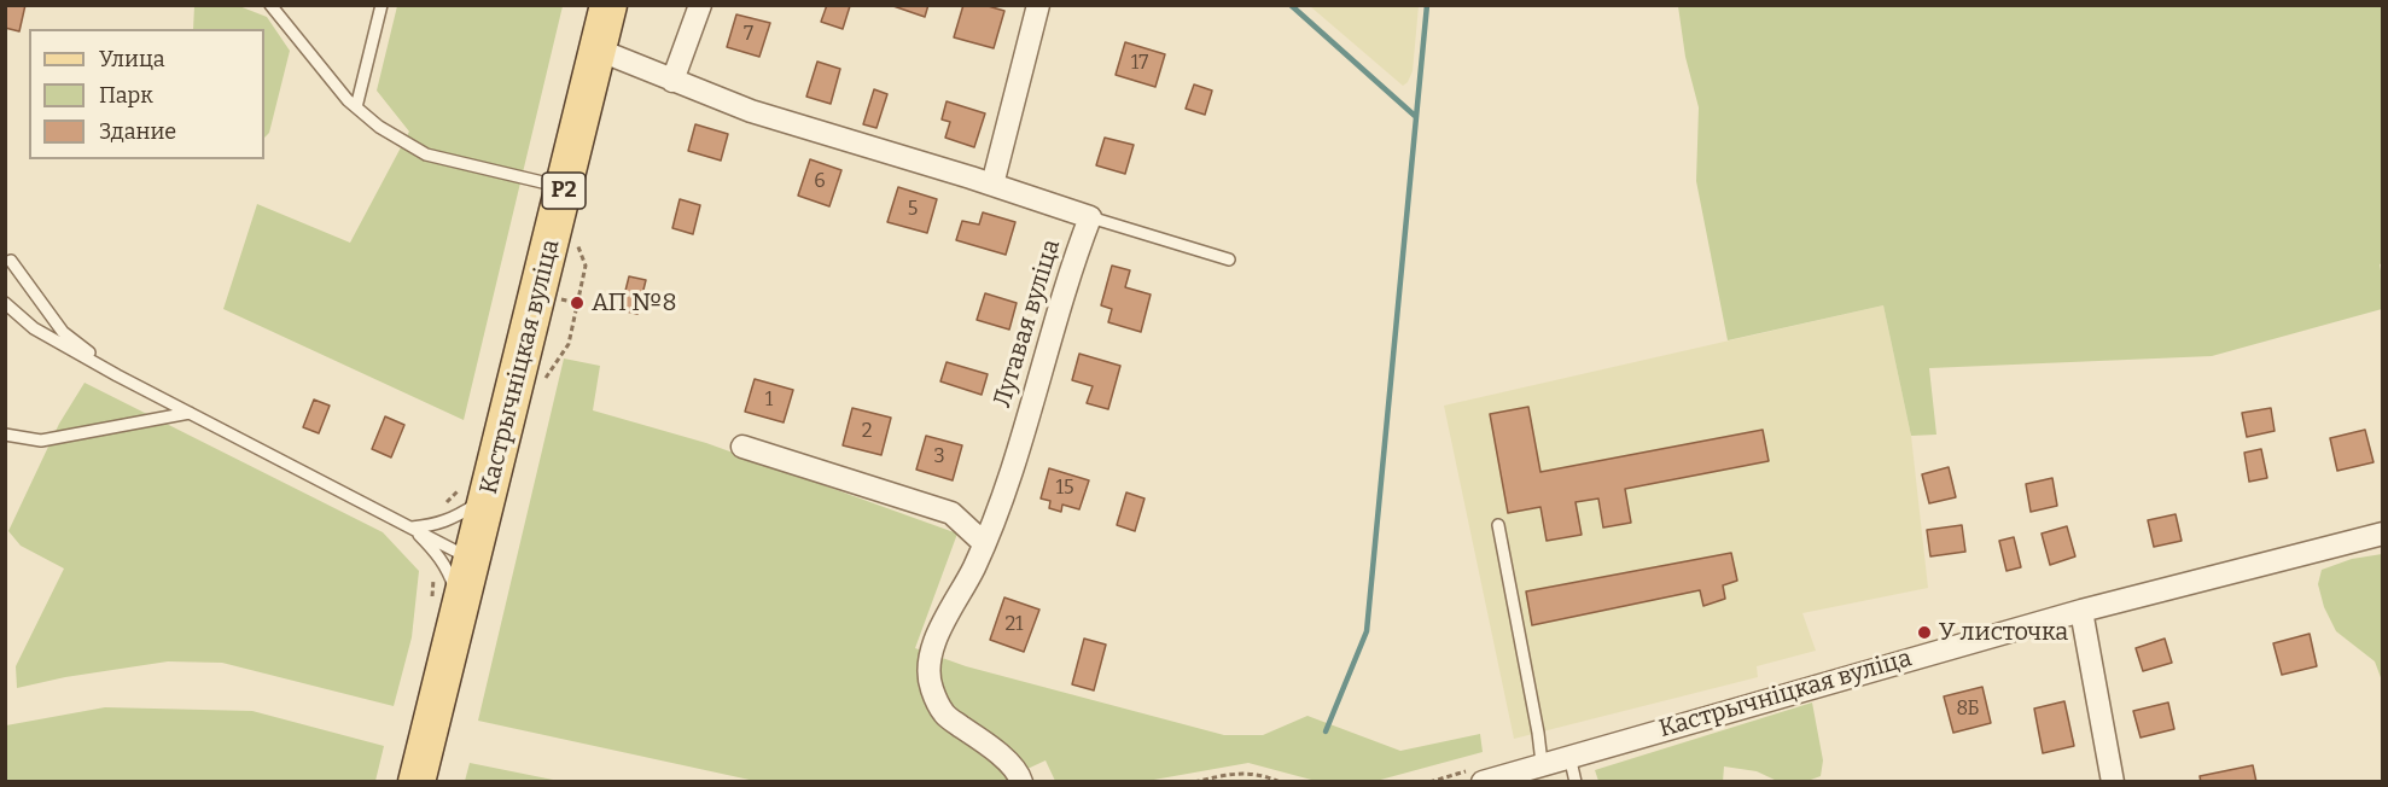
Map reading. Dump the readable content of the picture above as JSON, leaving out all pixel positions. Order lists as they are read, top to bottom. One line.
{"streets":{"main road":["Р2","Кастрычніцкая вуліца"],"street":["Лугавая вуліца"]},"crossings":[["Р2","Кастрычніцкая вуліца"],["Лугавая вуліца","Кастрычніцкая вуліца"]],"places":["АП №8","У листочка"],"house_numbers":["7","17","6","5","1","2","3","15","21","8Б"],"legend":["Улица","Парк","Здание"]}
